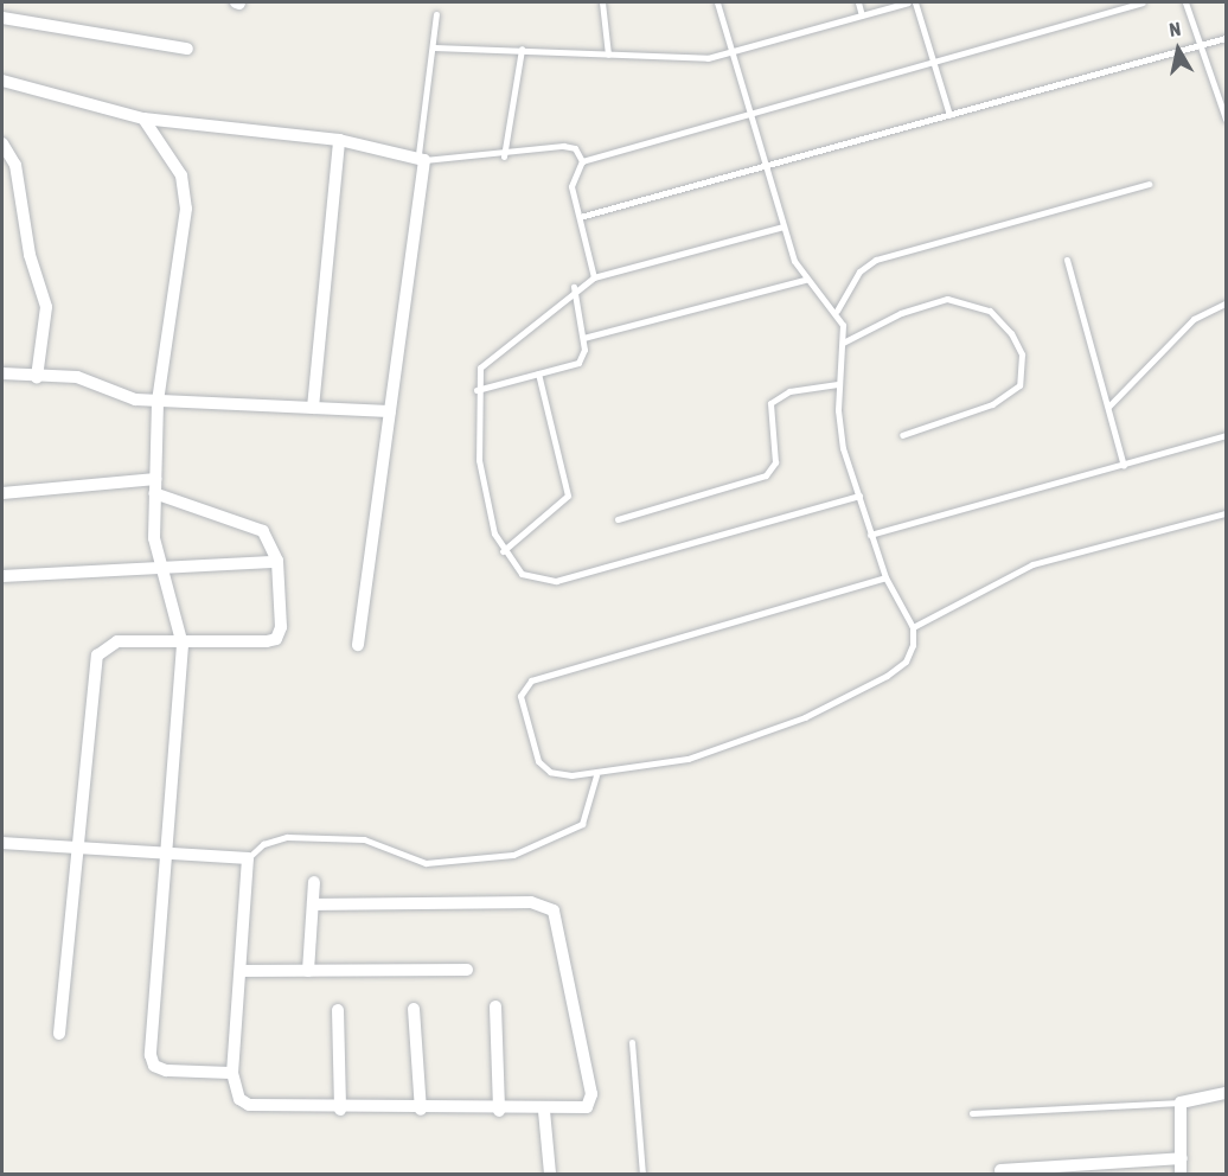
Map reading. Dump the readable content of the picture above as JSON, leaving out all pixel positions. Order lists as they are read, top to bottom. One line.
{"north":"top"}
